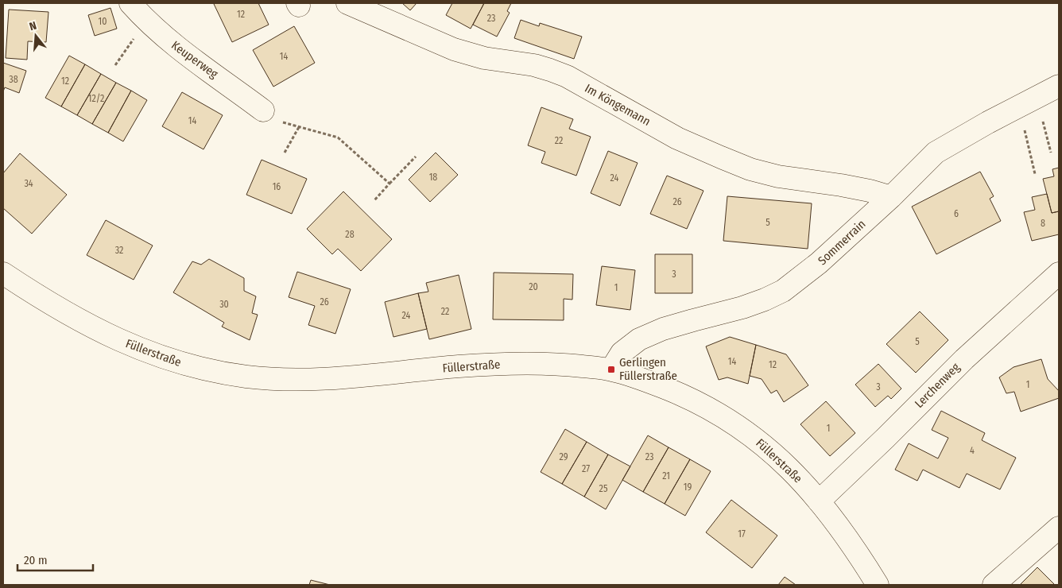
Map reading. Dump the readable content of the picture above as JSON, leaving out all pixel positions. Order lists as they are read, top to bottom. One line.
{"streets":{"street":["Keuperweg","Im Köngemann","Sommerrain","Füllerstraße","Lerchenweg"]},"crossings":[["Im Köngemann","Sommerrain"],["Sommerrain","Füllerstraße"],["Füllerstraße","Lerchenweg"]],"places":{"transit":["Gerlingen Füllerstraße"]},"house_numbers":["12","23","10","14","38","12","12/2","14","22","18","24","34","16","26","6","5","8","28","32","3","20","1","26","30","22","24","5","14","12","1","3","1","4","29","23","27","21","19","25","17"],"scale_bar":"20 m","north":"top"}
